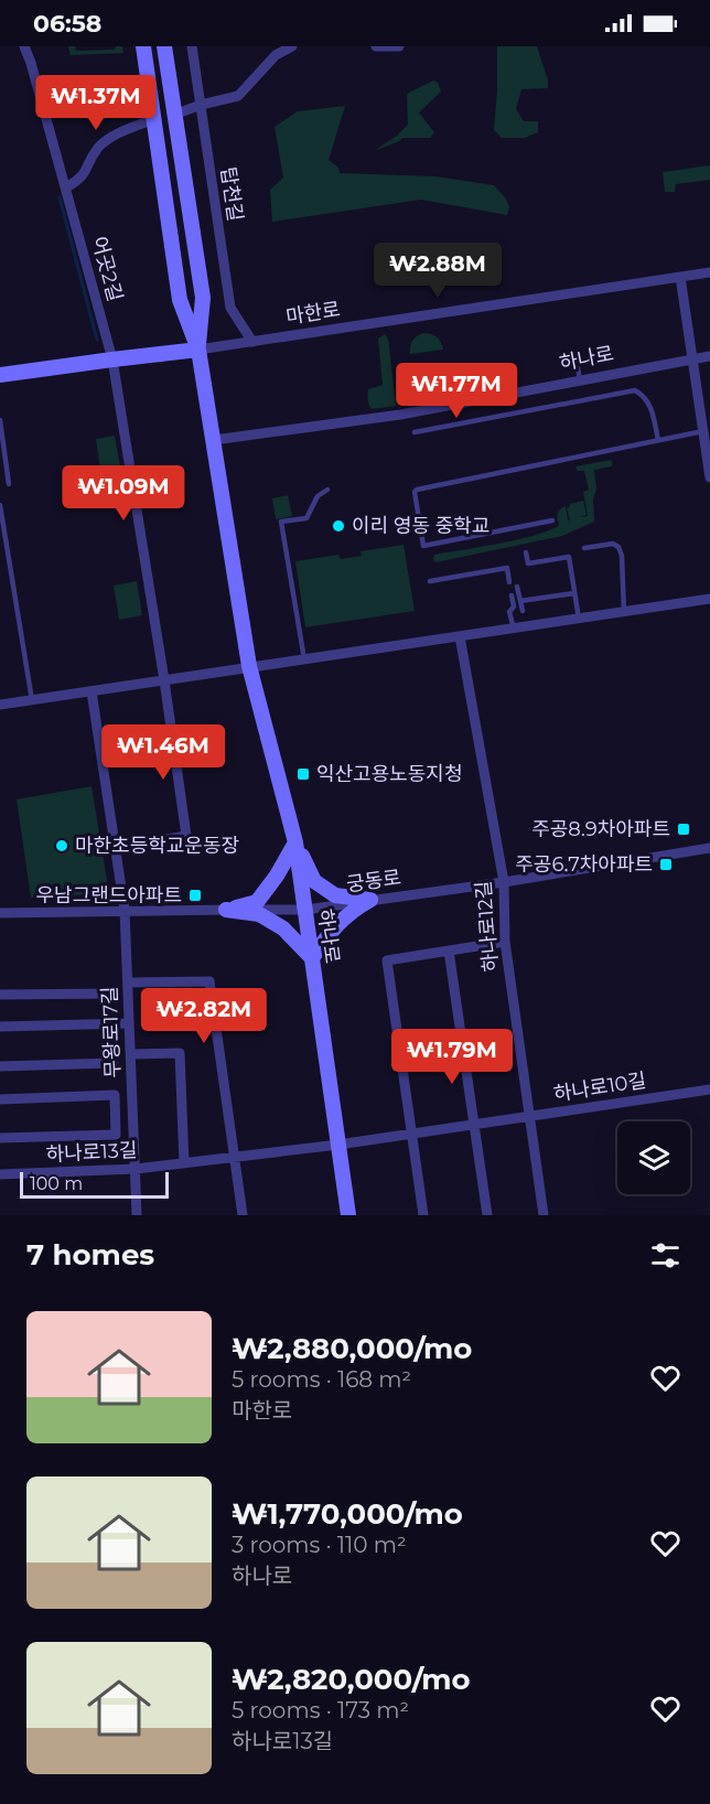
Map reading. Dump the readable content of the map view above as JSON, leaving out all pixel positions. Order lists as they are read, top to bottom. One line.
{"streets":{"street":["탑천길","어곳2길","마한로","하나로","궁동로","하나로12길","무왕로17길","하나로10길","하나로13길"]},"crossings":[["탑천길","마한로"],["어곳2길","마한로"],["마한로","하나로"],["하나로","궁동로"],["하나로","하나로10길"],["하나로","하나로13길"],["궁동로","하나로12길"],["궁동로","무왕로17길"],["하나로12길","하나로10길"],["무왕로17길","하나로13길"],["하나로10길","하나로13길"]],"places":{"other":["이리 영동 중학교","마한초등학교운동장"],"transit":["익산고용노동지청","주공8.9차아파트","주공6.7차아파트","우남그랜드아파트"]},"scale_bar":"100 m","page":{"status":"06:58","price":["₩1.37M","₩2.88M","₩1.77M","₩1.09M","₩1.46M","₩2.82M","₩1.79M"],"scale":"100 m","heading":"7 homes","list":[{"name":"₩2,880,000/mo","note":"5 rooms · 168 m² · 마한로"},{"name":"₩1,770,000/mo","note":"3 rooms · 110 m² · 하나로"},{"name":"₩2,820,000/mo","note":"5 rooms · 173 m² · 하나로13길"}]}}
